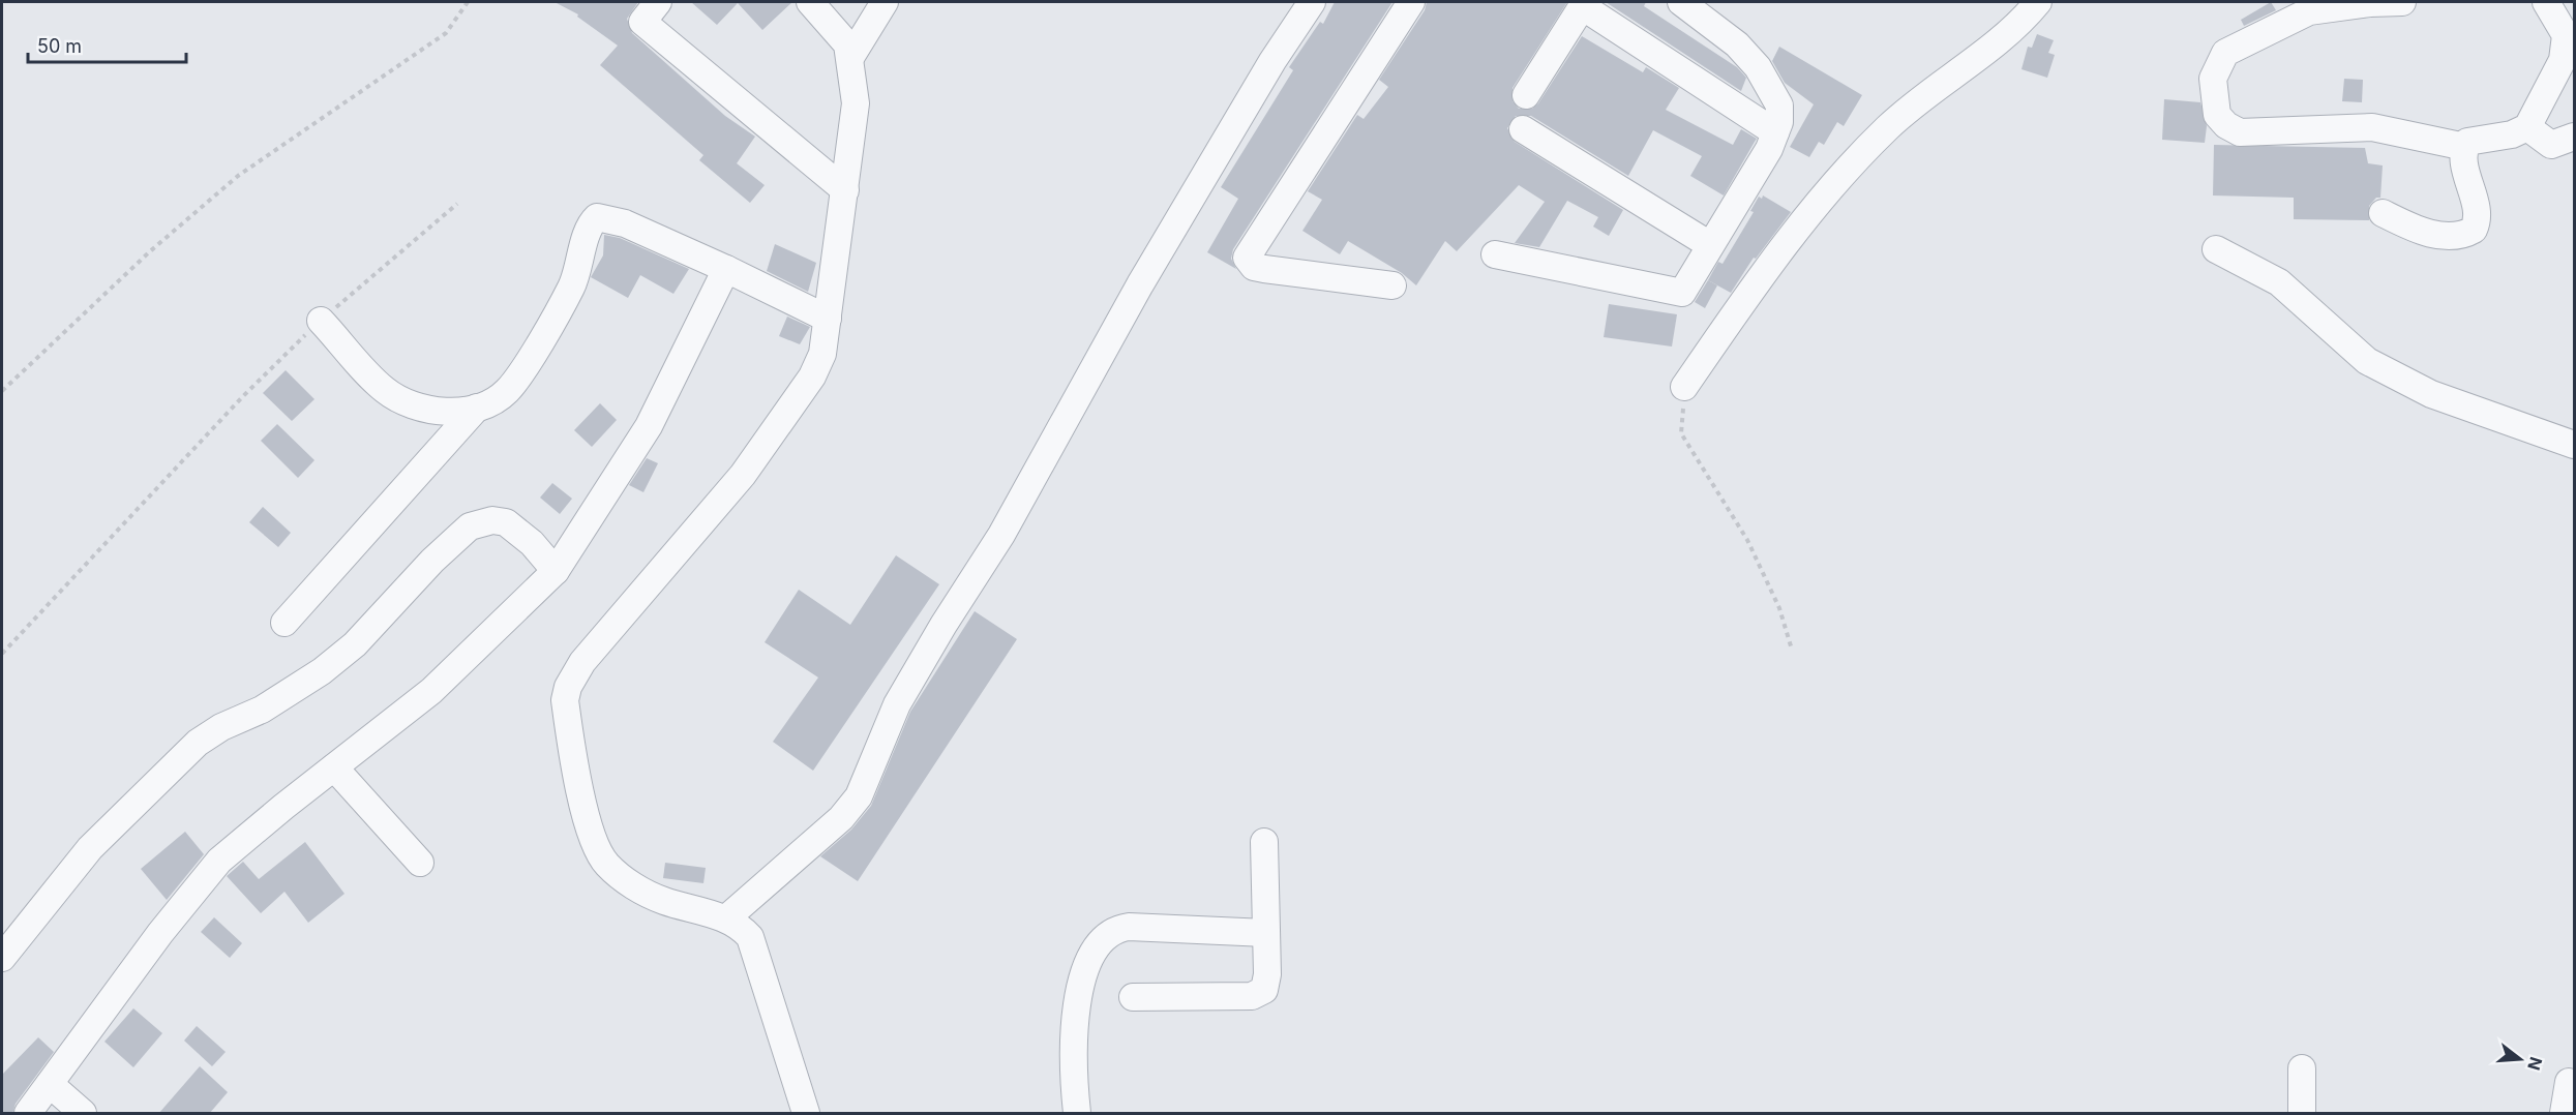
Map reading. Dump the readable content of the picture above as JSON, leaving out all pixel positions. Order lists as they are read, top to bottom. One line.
{"scale_bar":"50 m","north":"right"}
